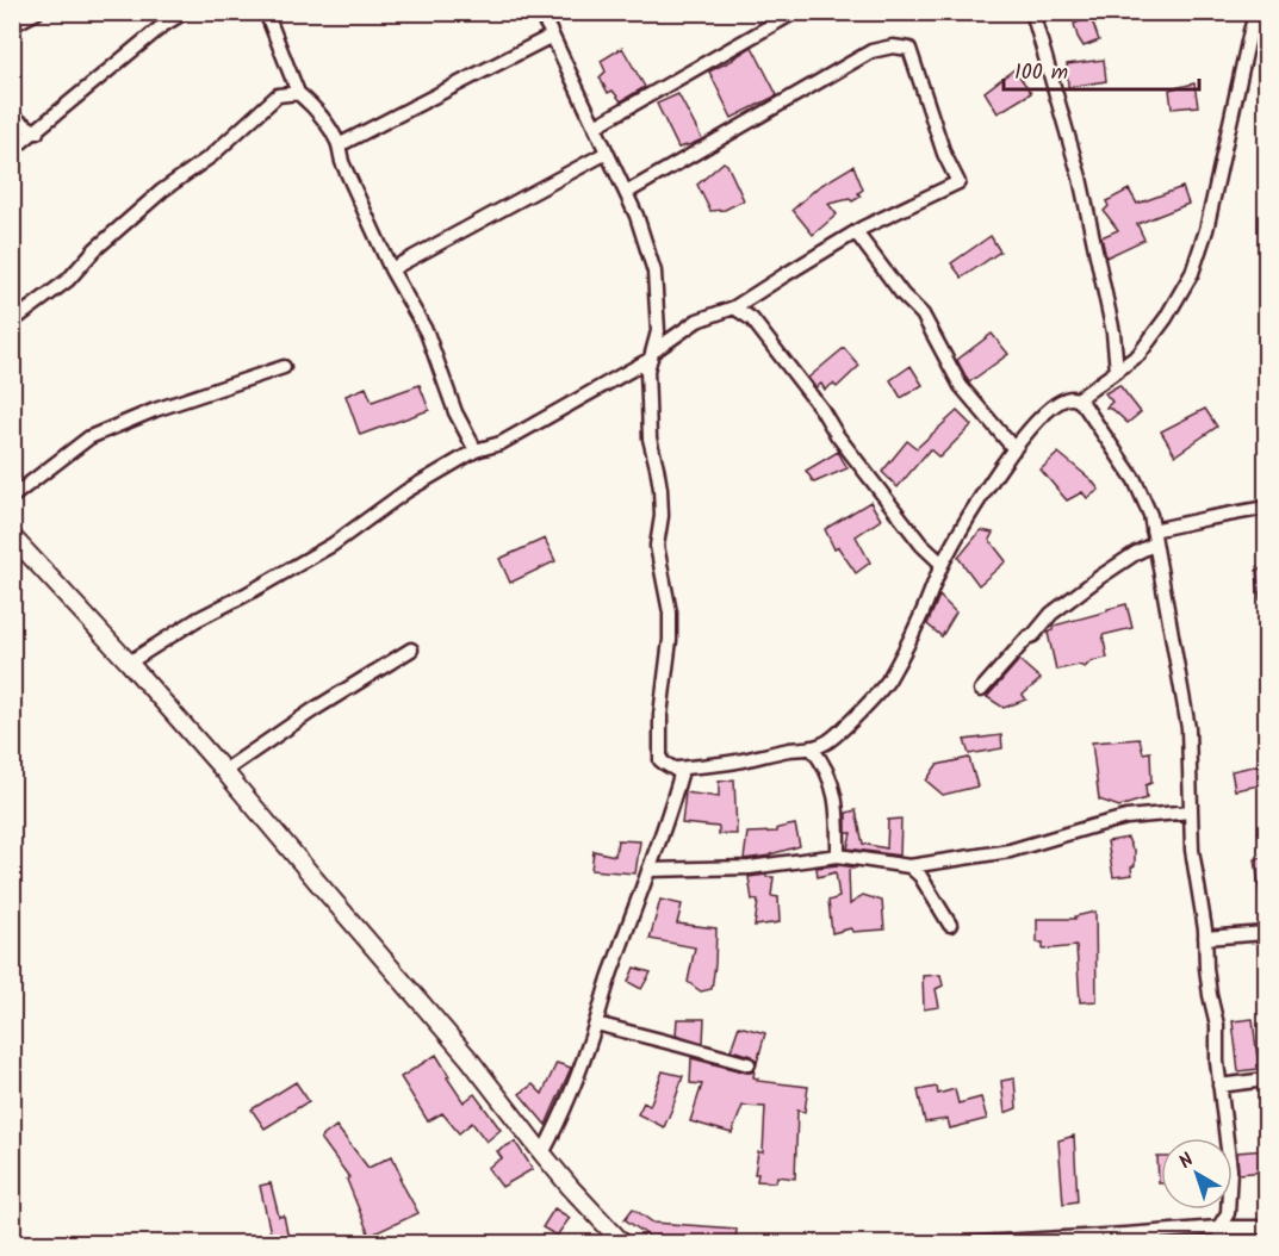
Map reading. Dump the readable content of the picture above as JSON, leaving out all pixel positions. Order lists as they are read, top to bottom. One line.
{"scale_bar":"100 m","north":"top left"}
